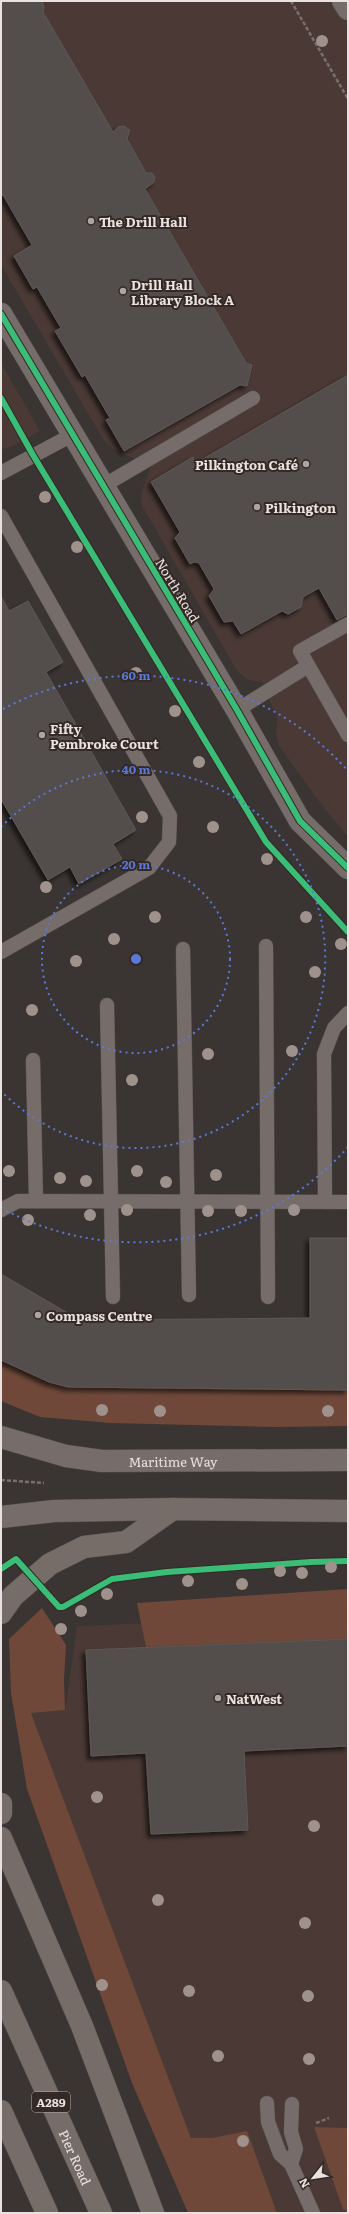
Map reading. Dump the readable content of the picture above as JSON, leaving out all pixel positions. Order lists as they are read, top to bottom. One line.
{"streets":{"main road":["A289","Pier Road"],"street":["North Road","Maritime Way"]},"places":["The Drill Hall","Drill Hall Library Block A","Pilkington Café","Pilkington","Fifty Pembroke Court","Compass Centre","NatWest"],"north":"bottom left","rings":["60 m","40 m","20 m"]}
